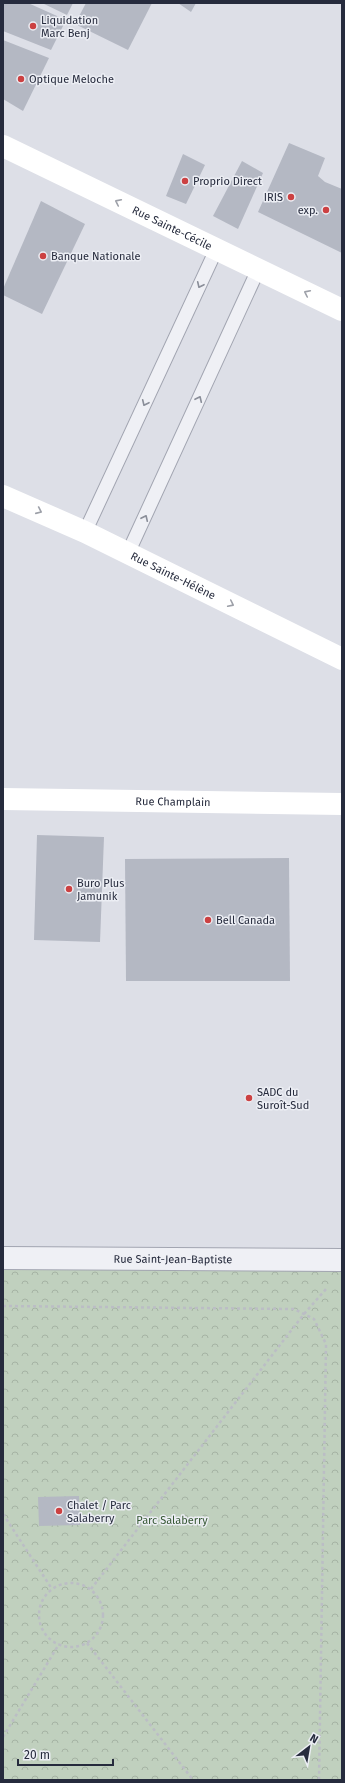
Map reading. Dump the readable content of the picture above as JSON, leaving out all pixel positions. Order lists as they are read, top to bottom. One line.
{"streets":{"street":["Rue Sainte-Cécile","Rue Sainte-Hélène","Rue Champlain","Rue Saint-Jean-Baptiste"]},"one_way":["Rue Sainte-Cécile","Rue Sainte-Hélène"],"parks":["Parc Salaberry"],"places":["Liquidation Marc Benj","Optique Meloche","Proprio Direct","IRIS","exp.","Banque Nationale","Buro Plus Jamunik","Bell Canada","SADC du Suroît-Sud","Chalet / Parc Salaberry"],"scale_bar":"20 m","north":"top right"}
